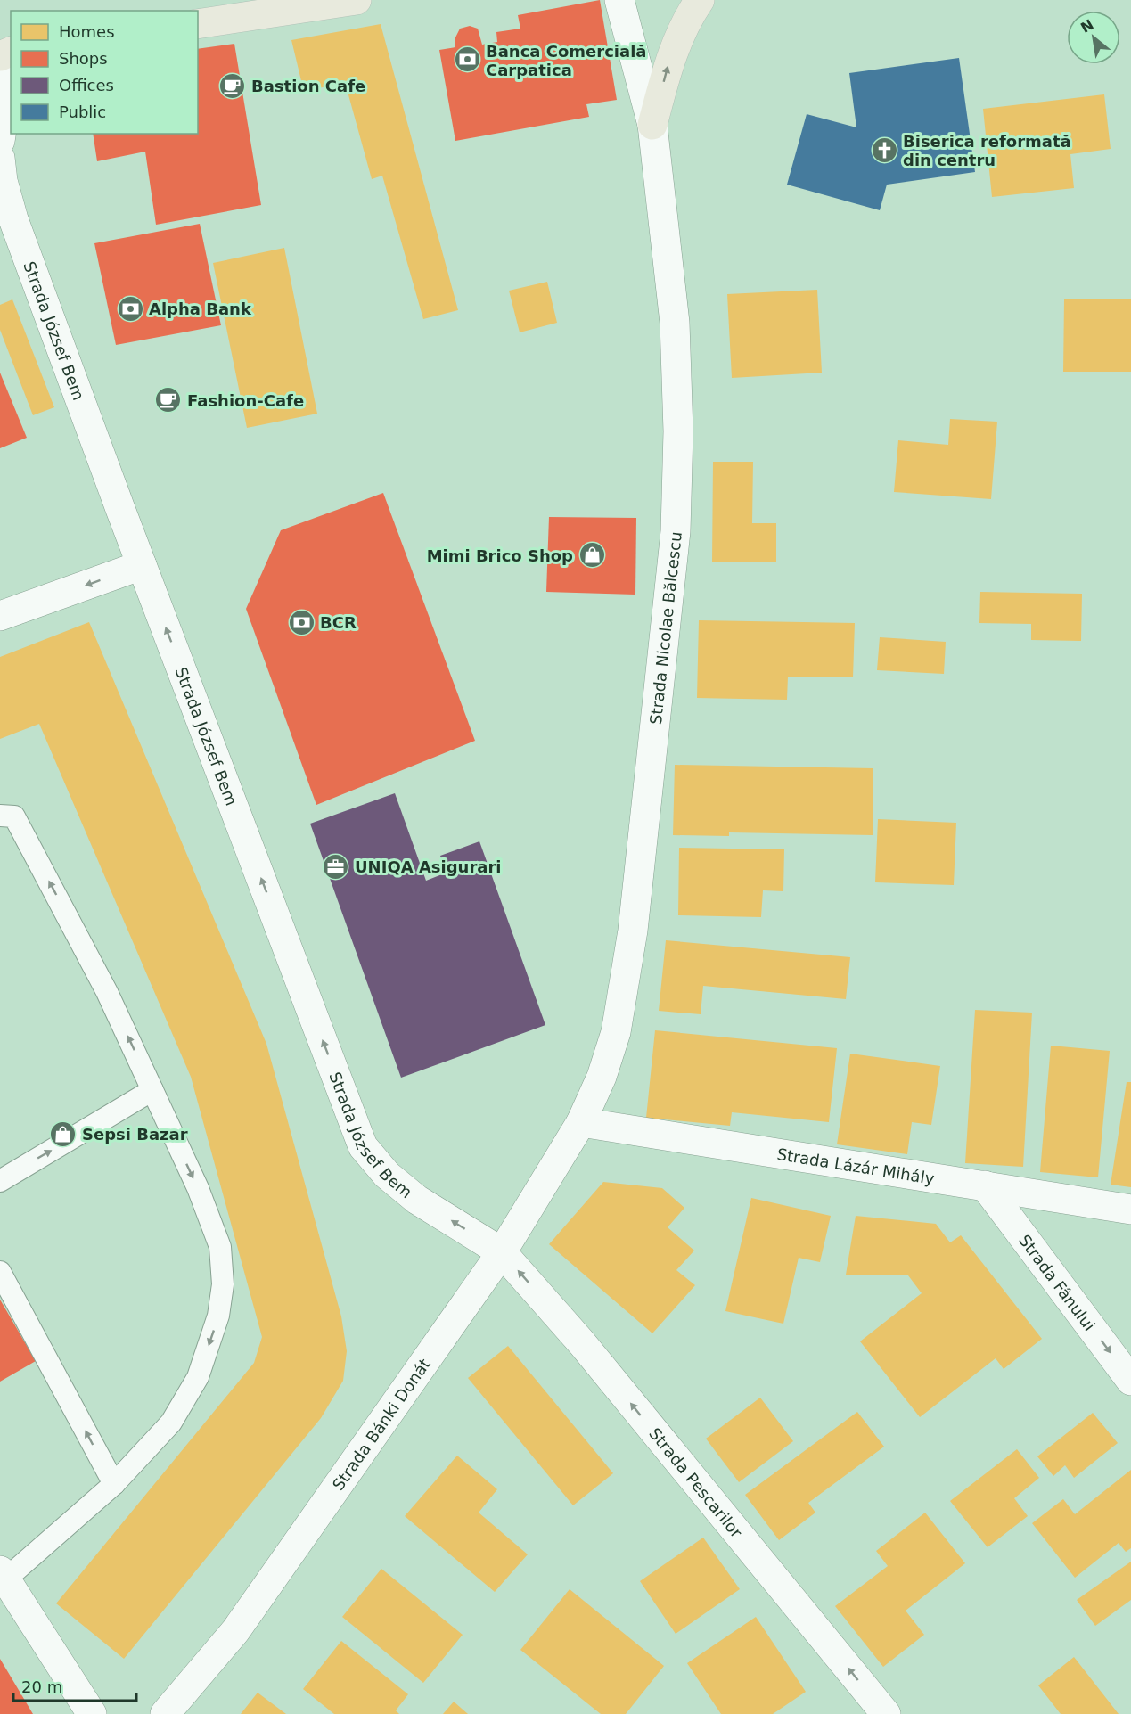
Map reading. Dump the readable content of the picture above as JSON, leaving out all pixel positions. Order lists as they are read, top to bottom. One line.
{"streets":{"street":["Strada József Bem","Strada Nicolae Bălcescu","Strada Lázár Mihály","Strada Fânului","Strada Bánki Donát","Strada Pescarilor"]},"crossings":[["Strada József Bem","Strada Bánki Donát"],["Strada József Bem","Strada Pescarilor"],["Strada Nicolae Bălcescu","Strada Lázár Mihály"],["Strada Nicolae Bălcescu","Strada Bánki Donát"],["Strada Lázár Mihály","Strada Fânului"],["Strada Lázár Mihály","Strada Bánki Donát"],["Strada Bánki Donát","Strada Pescarilor"]],"one_way":["Strada József Bem","Strada Fânului","Strada Pescarilor"],"places":{"bank":["Banca Comercială Carpatica","Alpha Bank","BCR"],"cafe":["Bastion Cafe","Fashion-Cafe"],"church":["Biserica reformată din centru"],"shop":["Mimi Brico Shop","Sepsi Bazar"],"office":["UNIQA Asigurari"]},"legend":["Homes","Shops","Offices","Public"],"scale_bar":"20 m","north":"top left"}
